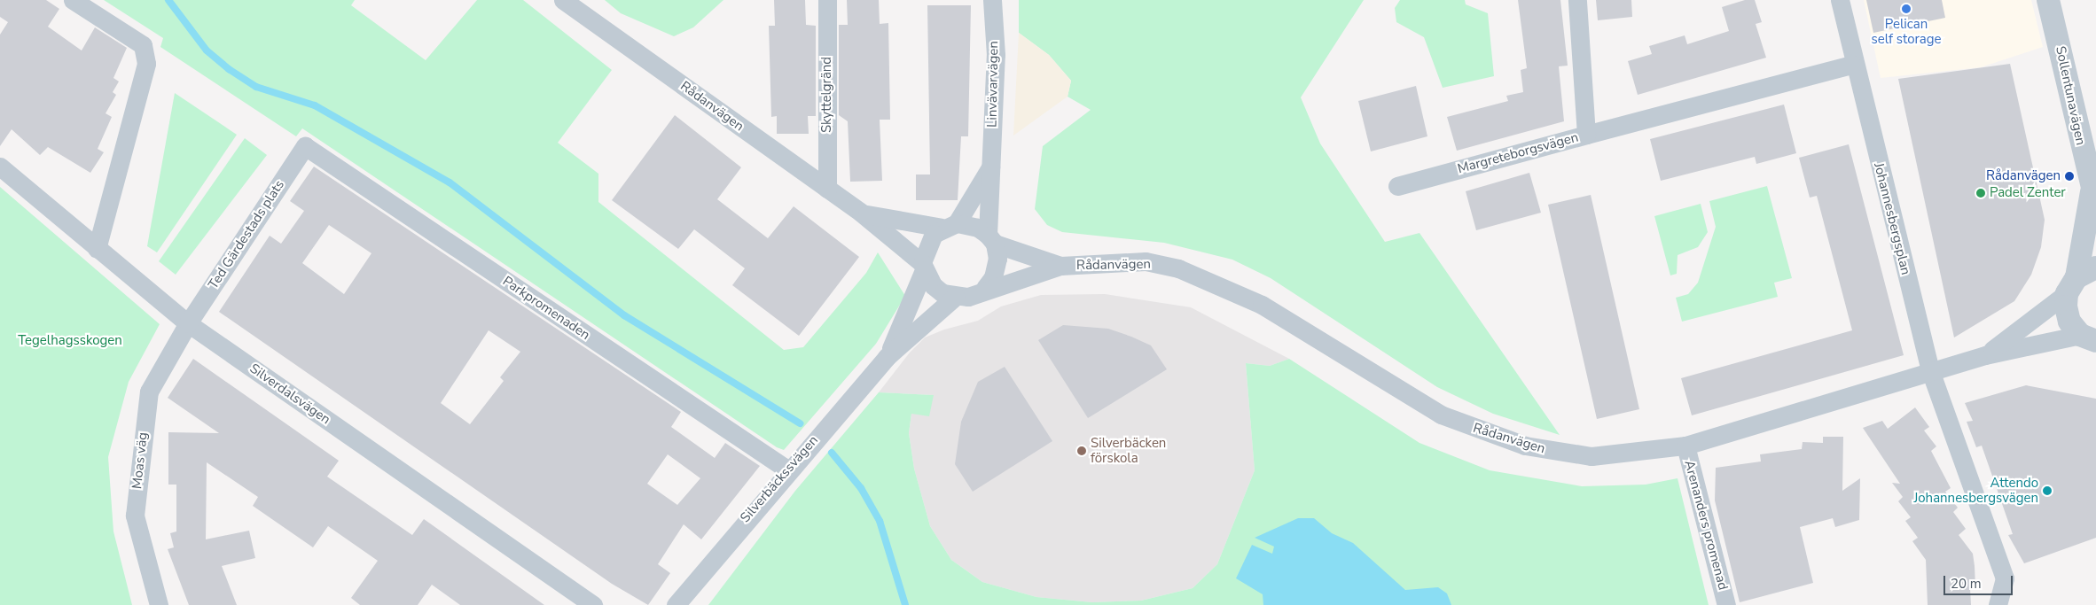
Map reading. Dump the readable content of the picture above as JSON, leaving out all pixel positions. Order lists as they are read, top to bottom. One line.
{"streets":{"street":["Linvävarvägen","Skyttelgränd","Sollentunavägen","Rådanvägen","Margreteborgsvägen","Johannesbergsplan","Ted Gärdestads plats","Parkpromenaden","Silverdalsvägen","Moas väg","Silverbäckssvägen","Arenanders promenad"]},"crossings":[["Linvävarvägen","Rådanvägen"],["Linvävarvägen","Silverbäckssvägen"],["Skyttelgränd","Rådanvägen"],["Sollentunavägen","Rådanvägen"],["Rådanvägen","Johannesbergsplan"],["Rådanvägen","Silverbäckssvägen"],["Rådanvägen","Arenanders promenad"],["Ted Gärdestads plats","Parkpromenaden"],["Ted Gärdestads plats","Silverdalsvägen"],["Ted Gärdestads plats","Moas väg"],["Parkpromenaden","Silverbäckssvägen"],["Silverdalsvägen","Moas väg"]],"parks":["Tegelhagsskogen"],"places":["Pelican self storage","Rådanvägen","Padel Zenter","Silverbäcken förskola","Attendo Johannesbergsvägen"],"scale_bar":"20 m"}
